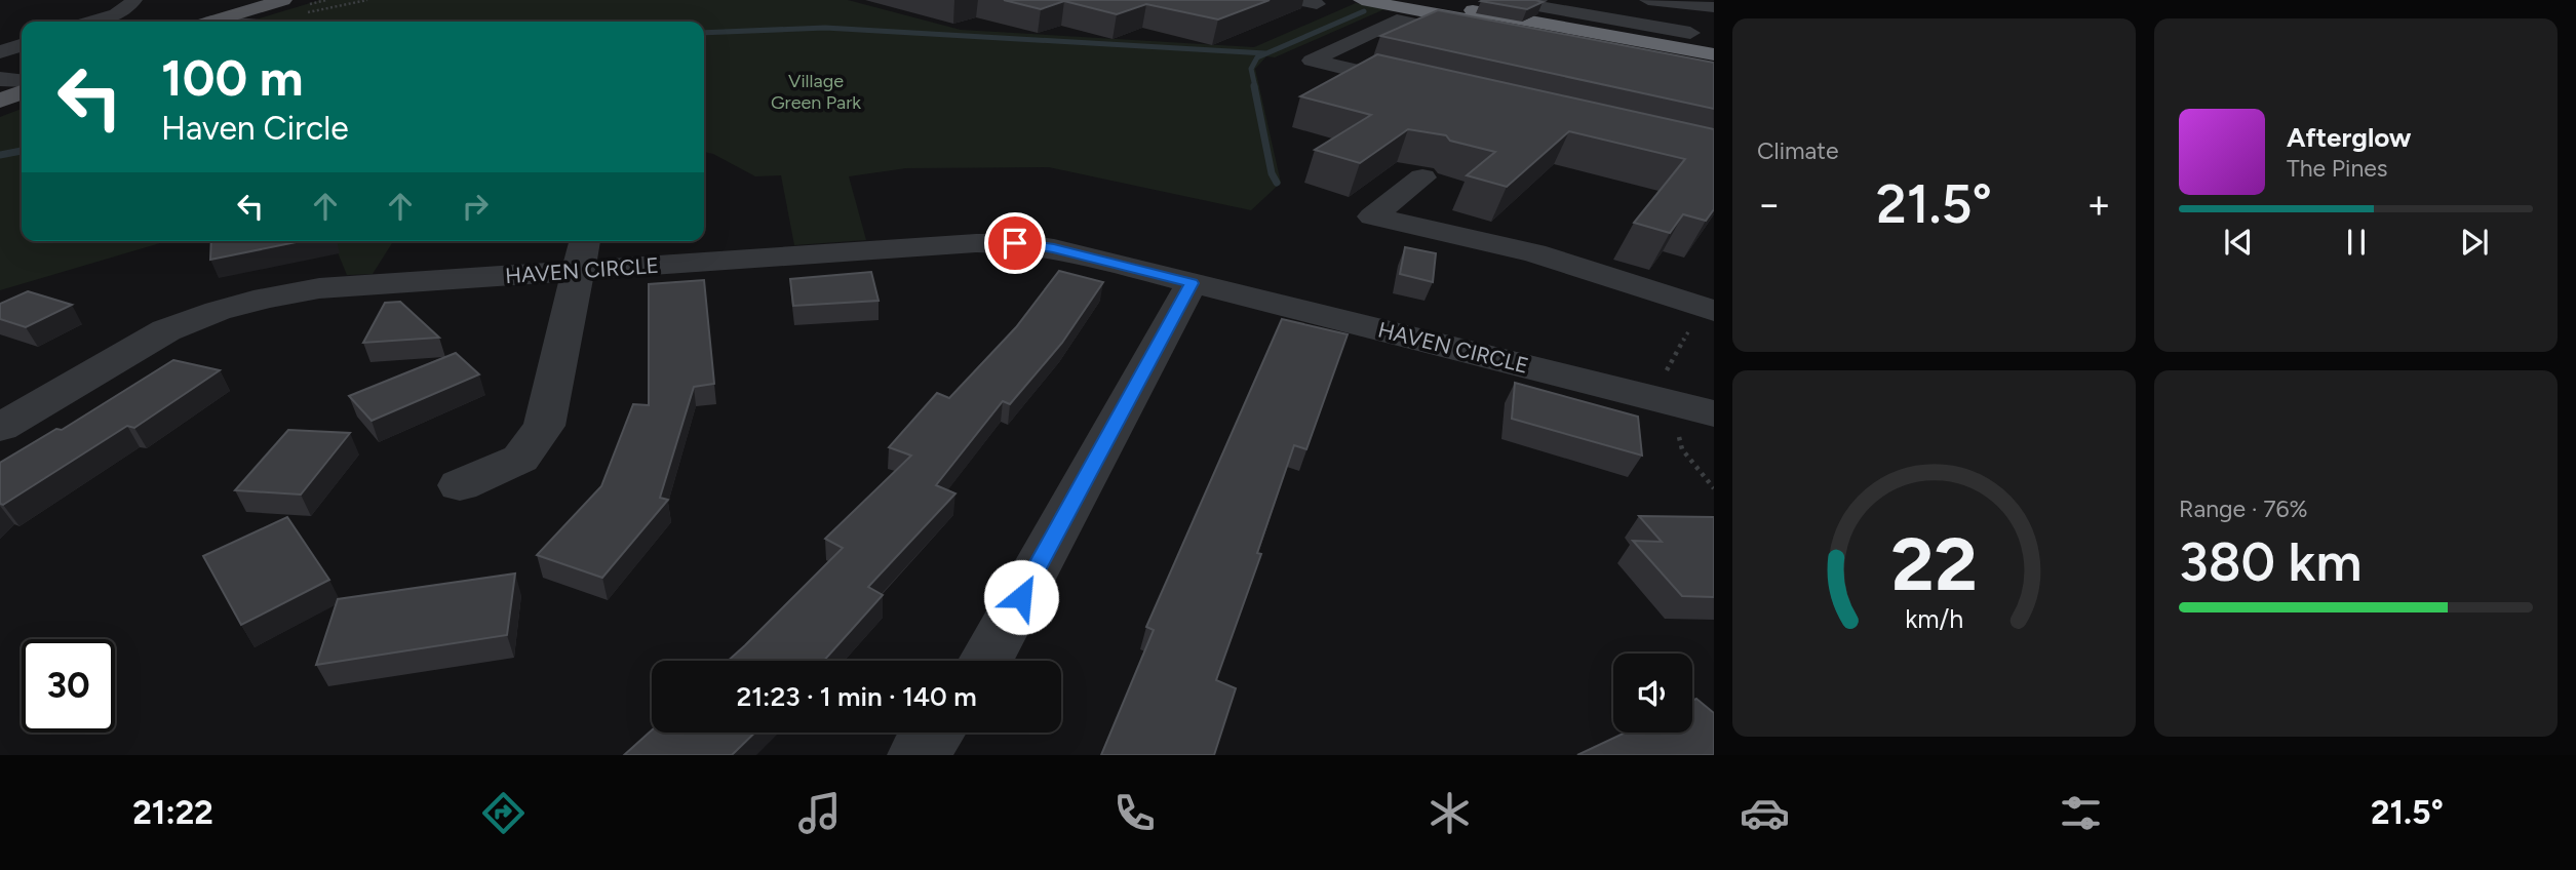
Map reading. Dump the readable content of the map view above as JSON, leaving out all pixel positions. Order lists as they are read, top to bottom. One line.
{"streets":{"street":["HAVEN CIRCLE"]},"parks":["Village Green Park"],"page":{"tile":["Climate",["Range · 76%","380 km"]],"turn":["100 m","Haven Circle"],"song":["Afterglow","The Pines"],"heat":["−","21.5°","+"],"limit":"30","trip":"21:23 · 1 min · 140 m","tabs":["21:22","21.5°"],"gauge":["22","km/h"]}}
